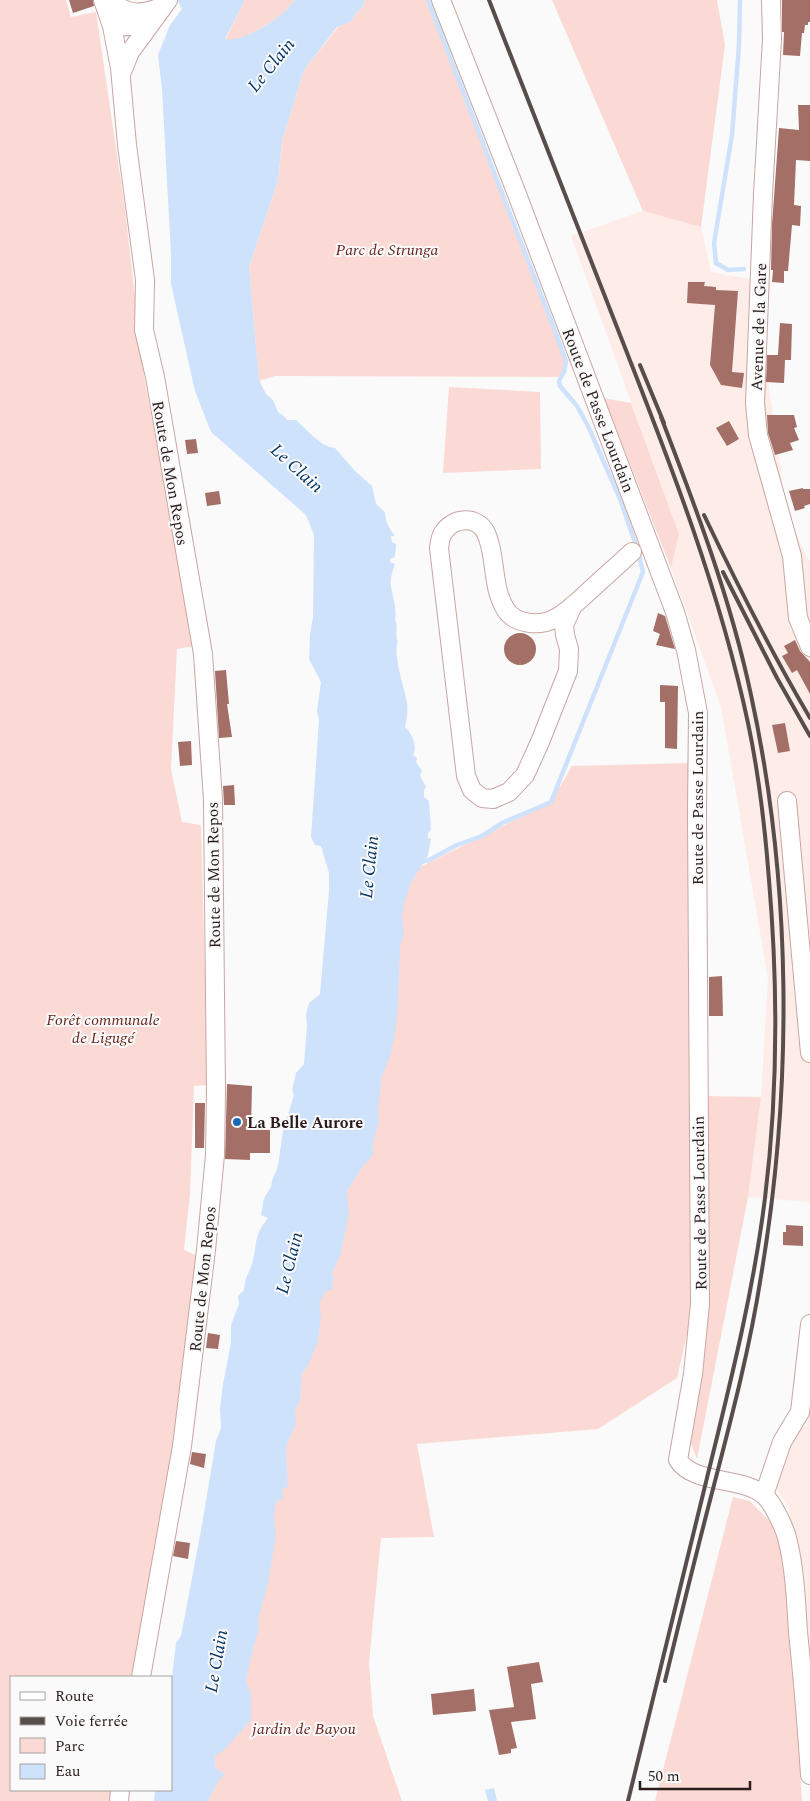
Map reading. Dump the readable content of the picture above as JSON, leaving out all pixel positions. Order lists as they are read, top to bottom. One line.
{"streets":{"street":["Avenue de la Gare","Route de Passe Lourdain","Route de Mon Repos"]},"water":["Le Clain"],"parks":["Parc de Strunga","Forêt communale de Ligugé","jardin de Bayou"],"places":["La Belle Aurore"],"legend":["Route","Voie ferrée","Parc","Eau"],"scale_bar":"50 m"}
